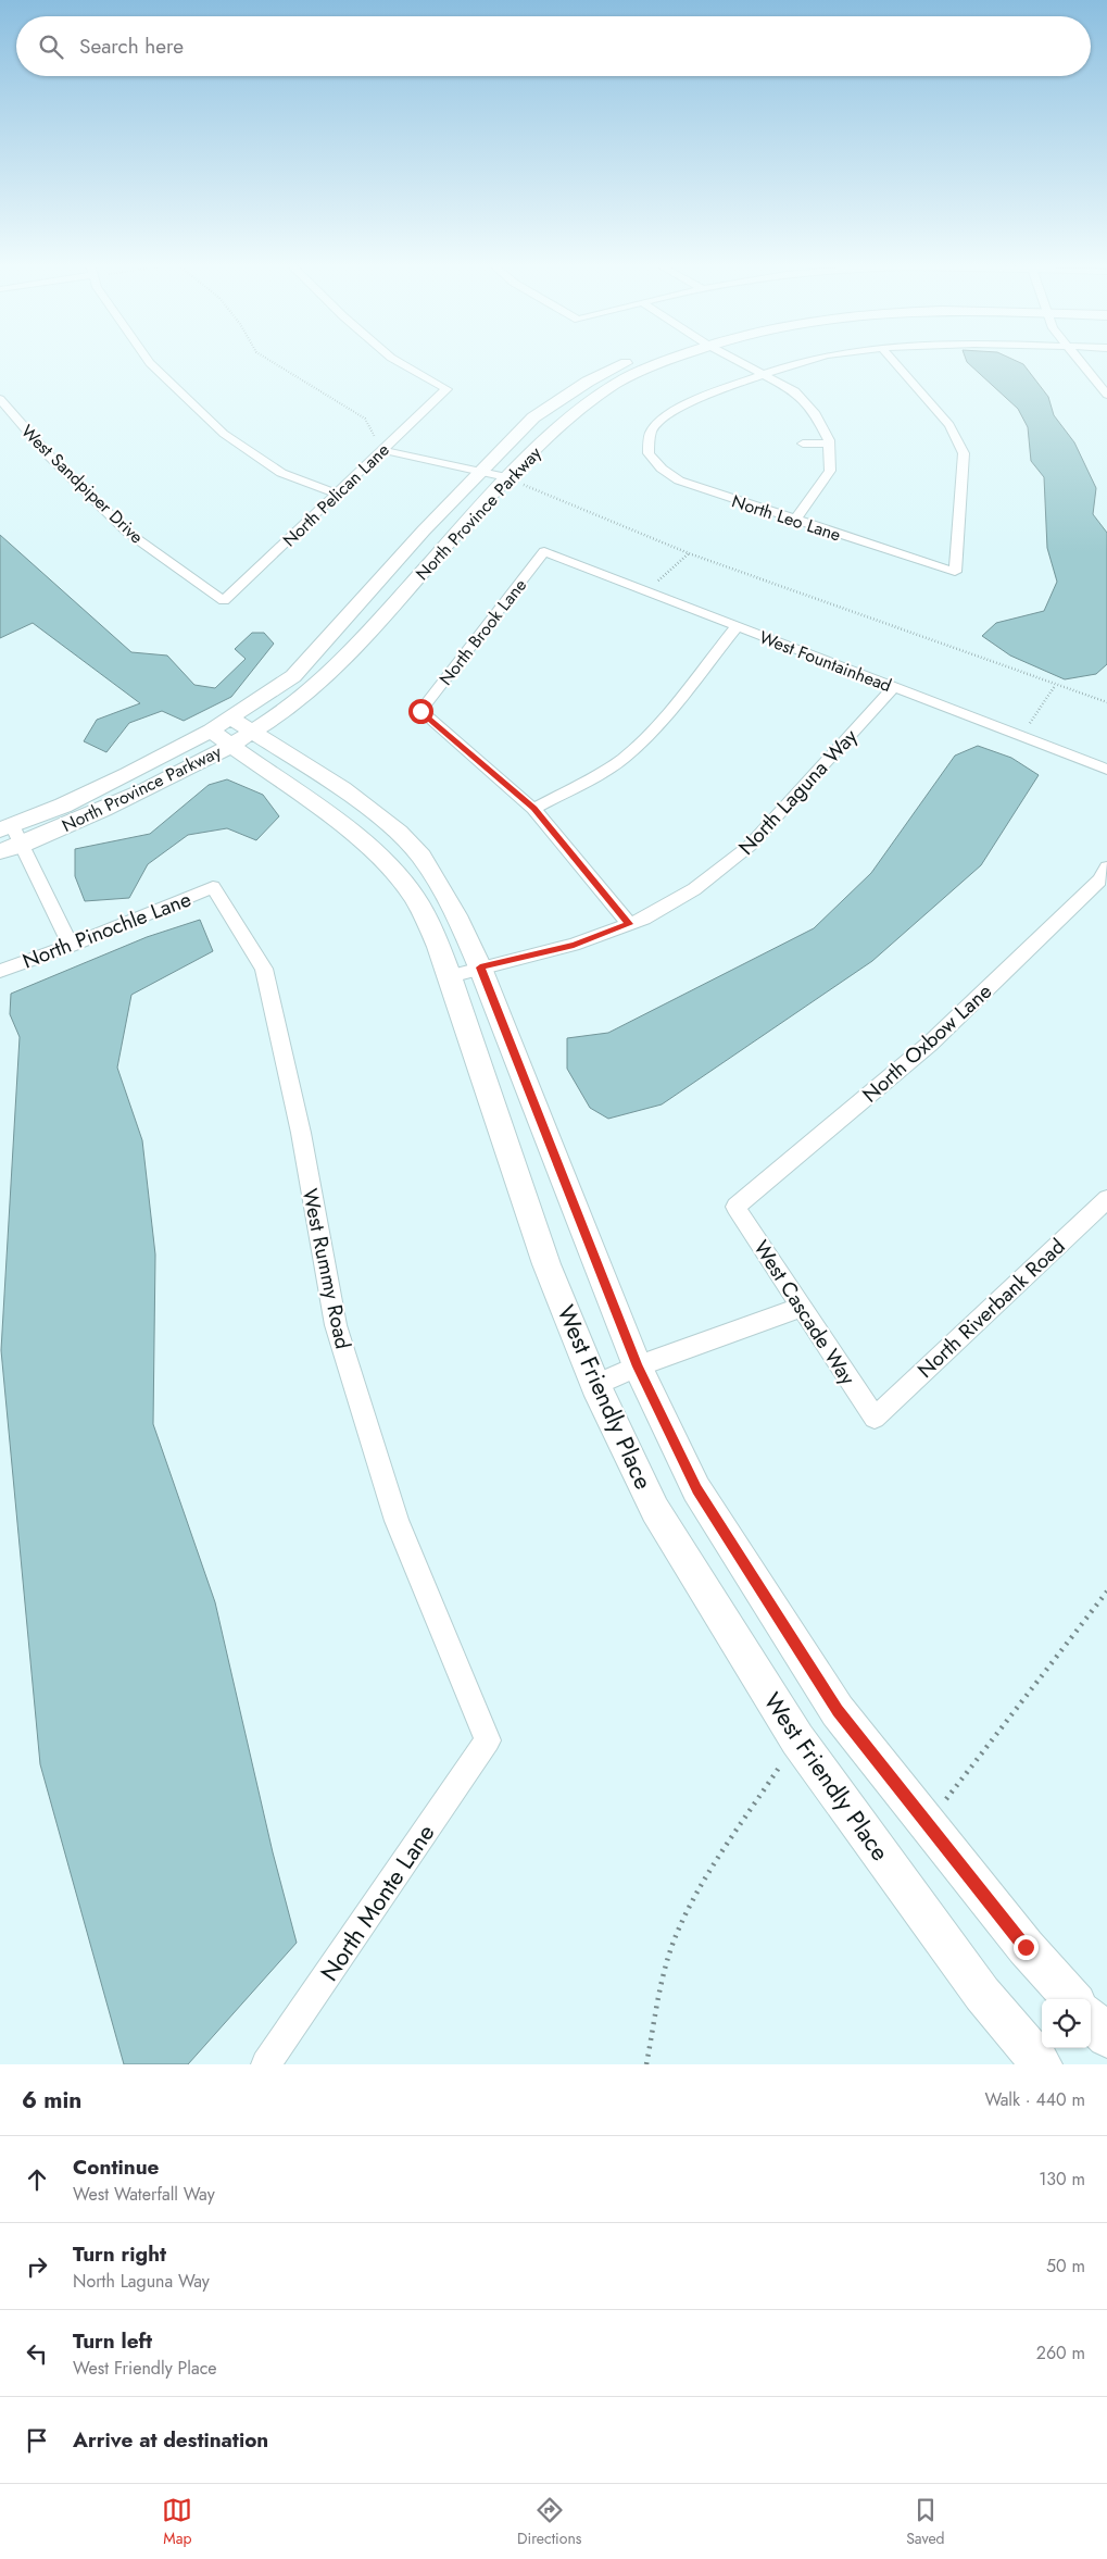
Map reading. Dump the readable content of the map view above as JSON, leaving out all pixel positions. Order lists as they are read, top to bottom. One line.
{"streets":{"street":["West Sandpiper Drive","North Pelican Lane","North Province Parkway","North Leo Lane","North Brook Lane","West Fountainhead","North Laguna Way","North Pinochle Lane","North Oxbow Lane","West Rummy Road","North Riverbank Road","West Cascade Way","West Friendly Place","North Monte Lane"]},"crossings":[["West Sandpiper Drive","North Pelican Lane"],["North Province Parkway","West Friendly Place"],["North Brook Lane","West Fountainhead"],["West Fountainhead","North Laguna Way"],["North Laguna Way","West Friendly Place"],["North Pinochle Lane","West Rummy Road"],["North Oxbow Lane","West Cascade Way"],["West Rummy Road","North Monte Lane"],["North Riverbank Road","West Cascade Way"]],"page":{"search":"Search here","heading":["6 min","Walk · 440 m"],"list":[["Continue","West Waterfall Way","130 m"],["Turn right","North Laguna Way","50 m"],["Turn left","West Friendly Place","260 m"],"Arrive at destination"],"nav":["Map","Directions","Saved"]}}
